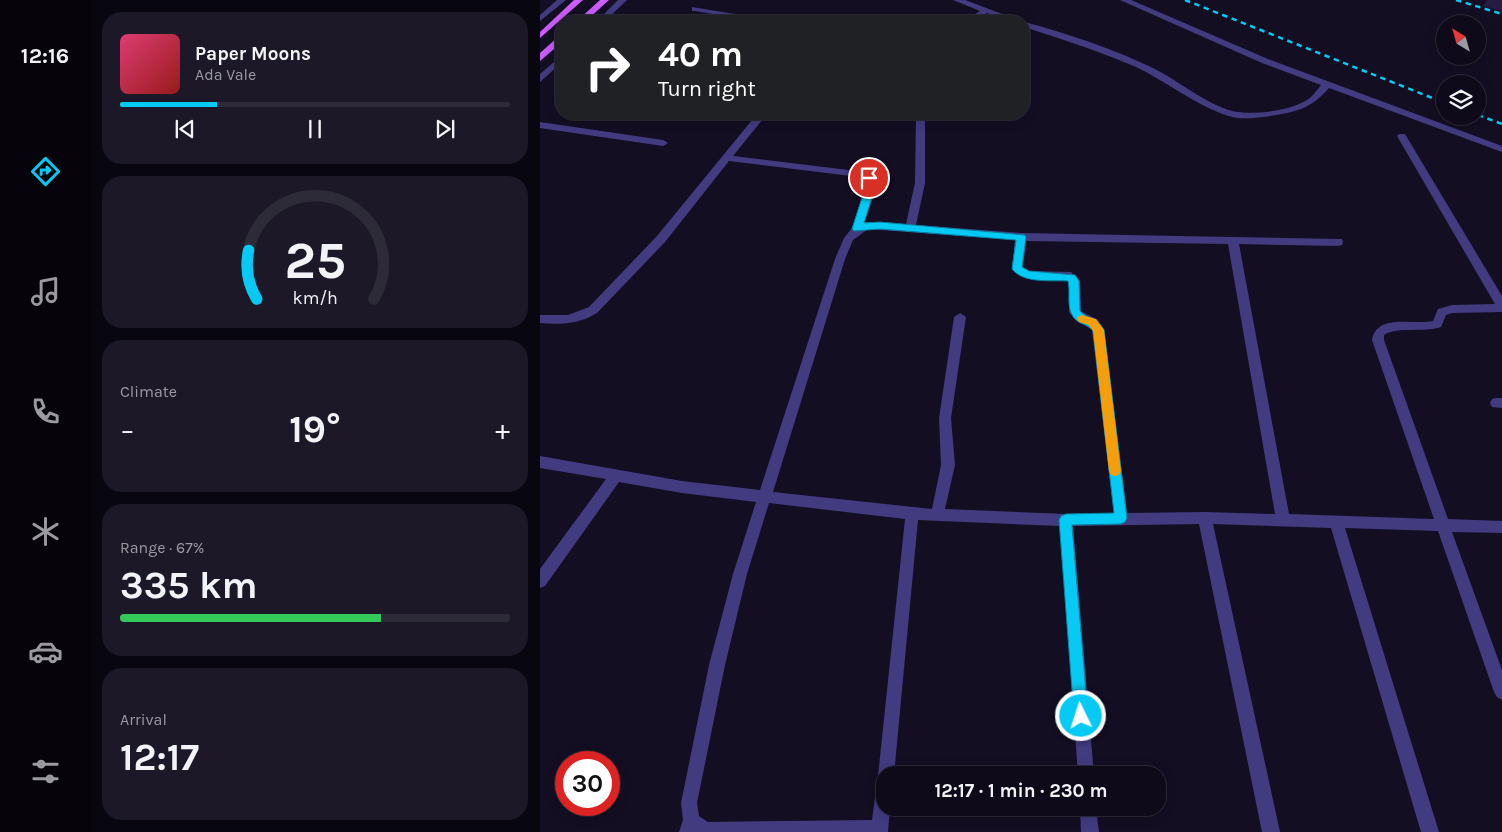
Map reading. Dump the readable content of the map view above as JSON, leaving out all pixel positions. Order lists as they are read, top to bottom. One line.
{"north":"top left","page":{"tabs":"12:16","turn":["40 m","Turn right"],"song":["Paper Moons","Ada Vale"],"tile":["Climate",["Range · 67%","335 km"],["Arrival","12:17"]],"heat":["−","19°","+"],"limit":"30","trip":"12:17 · 1 min · 230 m","gauge":["25","km/h"]}}
